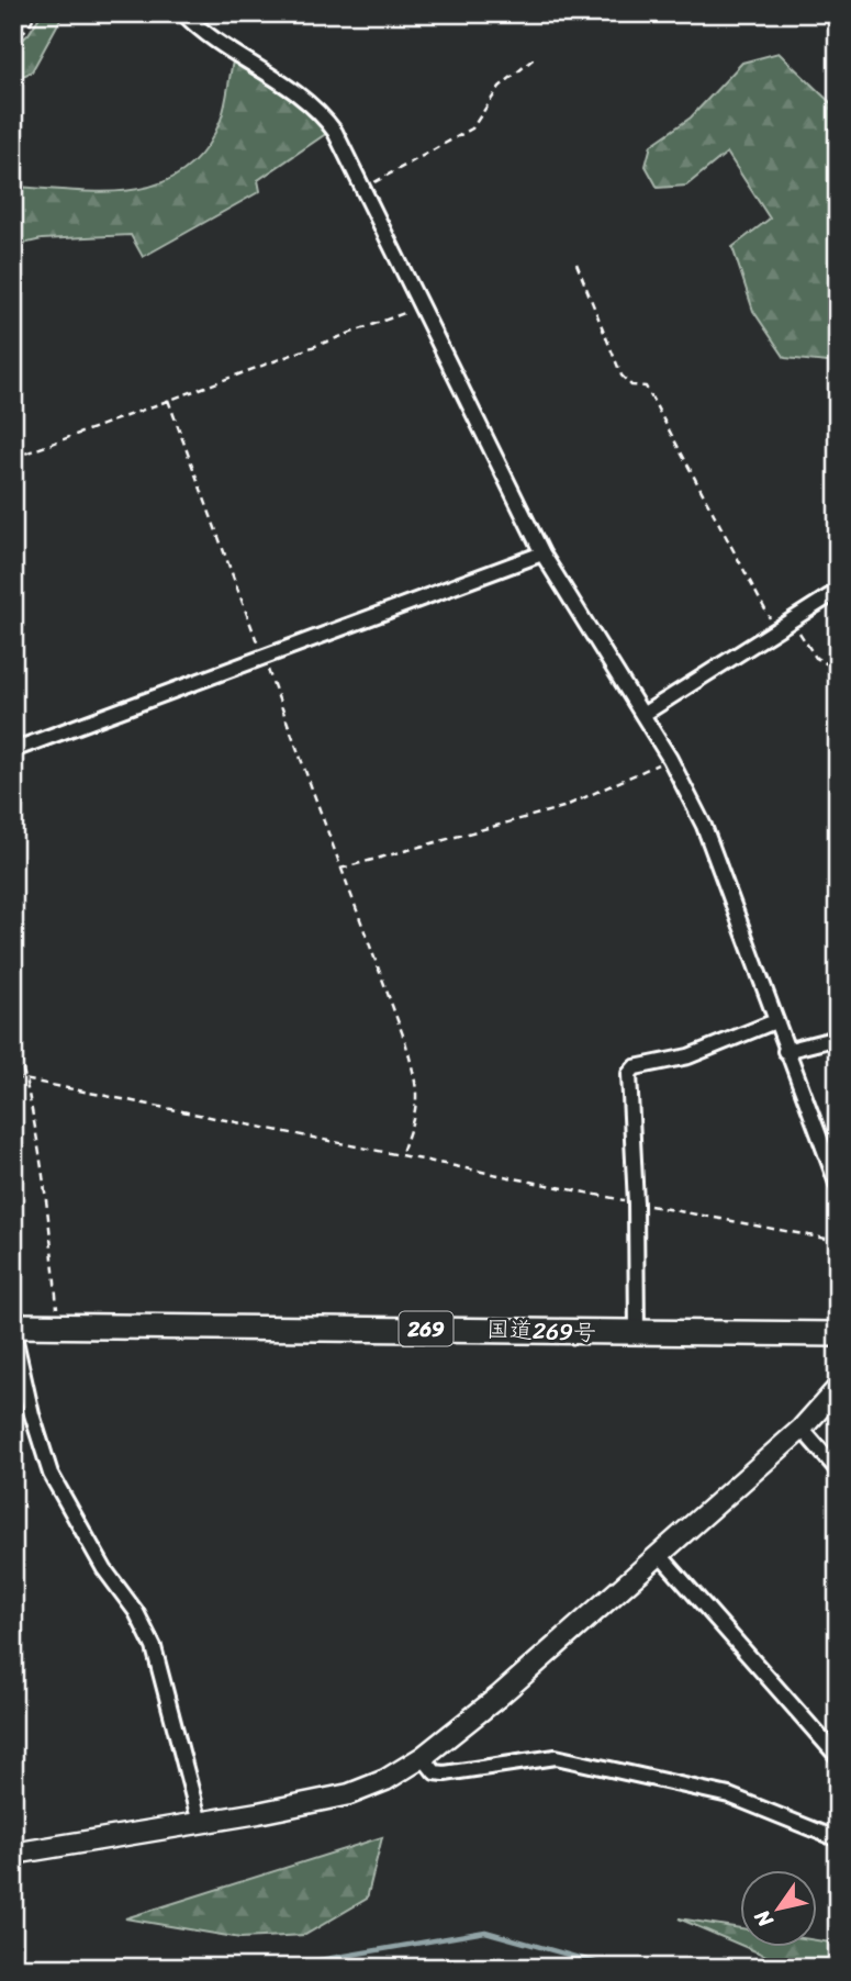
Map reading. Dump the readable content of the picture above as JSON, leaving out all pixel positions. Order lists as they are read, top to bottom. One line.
{"streets":{"highway":["269","国道269号"]},"north":"bottom left"}
